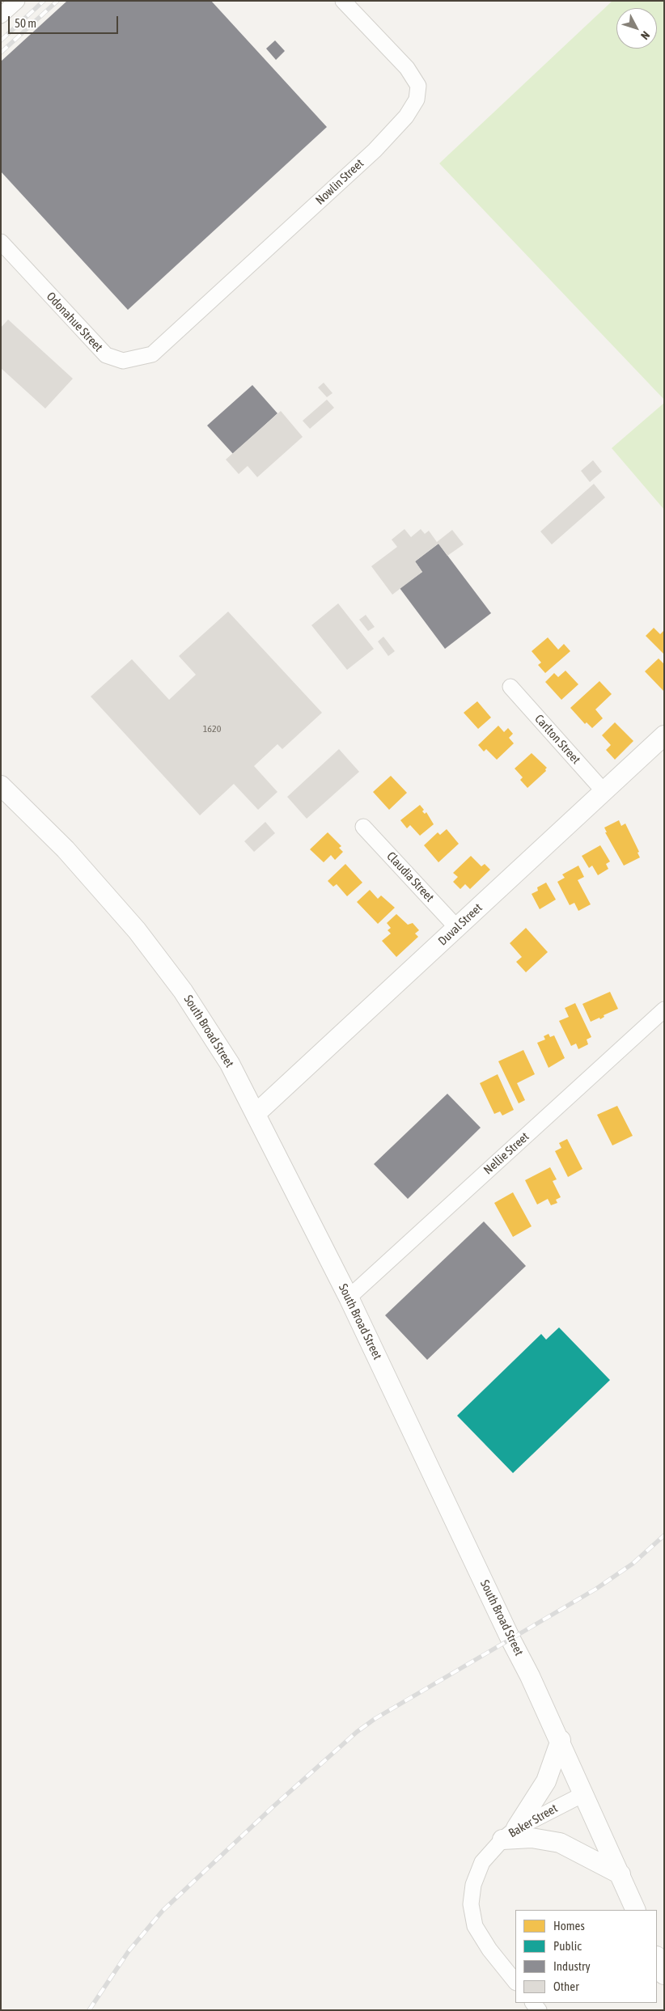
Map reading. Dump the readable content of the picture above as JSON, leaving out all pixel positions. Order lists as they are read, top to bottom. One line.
{"streets":{"street":["Nowlin Street","Odonahue Street","Carlton Street","Claudia Street","Duval Street","South Broad Street","Nellie Street","Baker Street"]},"crossings":[["Nowlin Street","Odonahue Street"],["Carlton Street","Duval Street"],["Claudia Street","Duval Street"],["Duval Street","South Broad Street"],["South Broad Street","Nellie Street"],["South Broad Street","Baker Street"]],"house_numbers":["1620"],"legend":["Homes","Public","Industry","Other"],"scale_bar":"50 m","north":"bottom right"}
